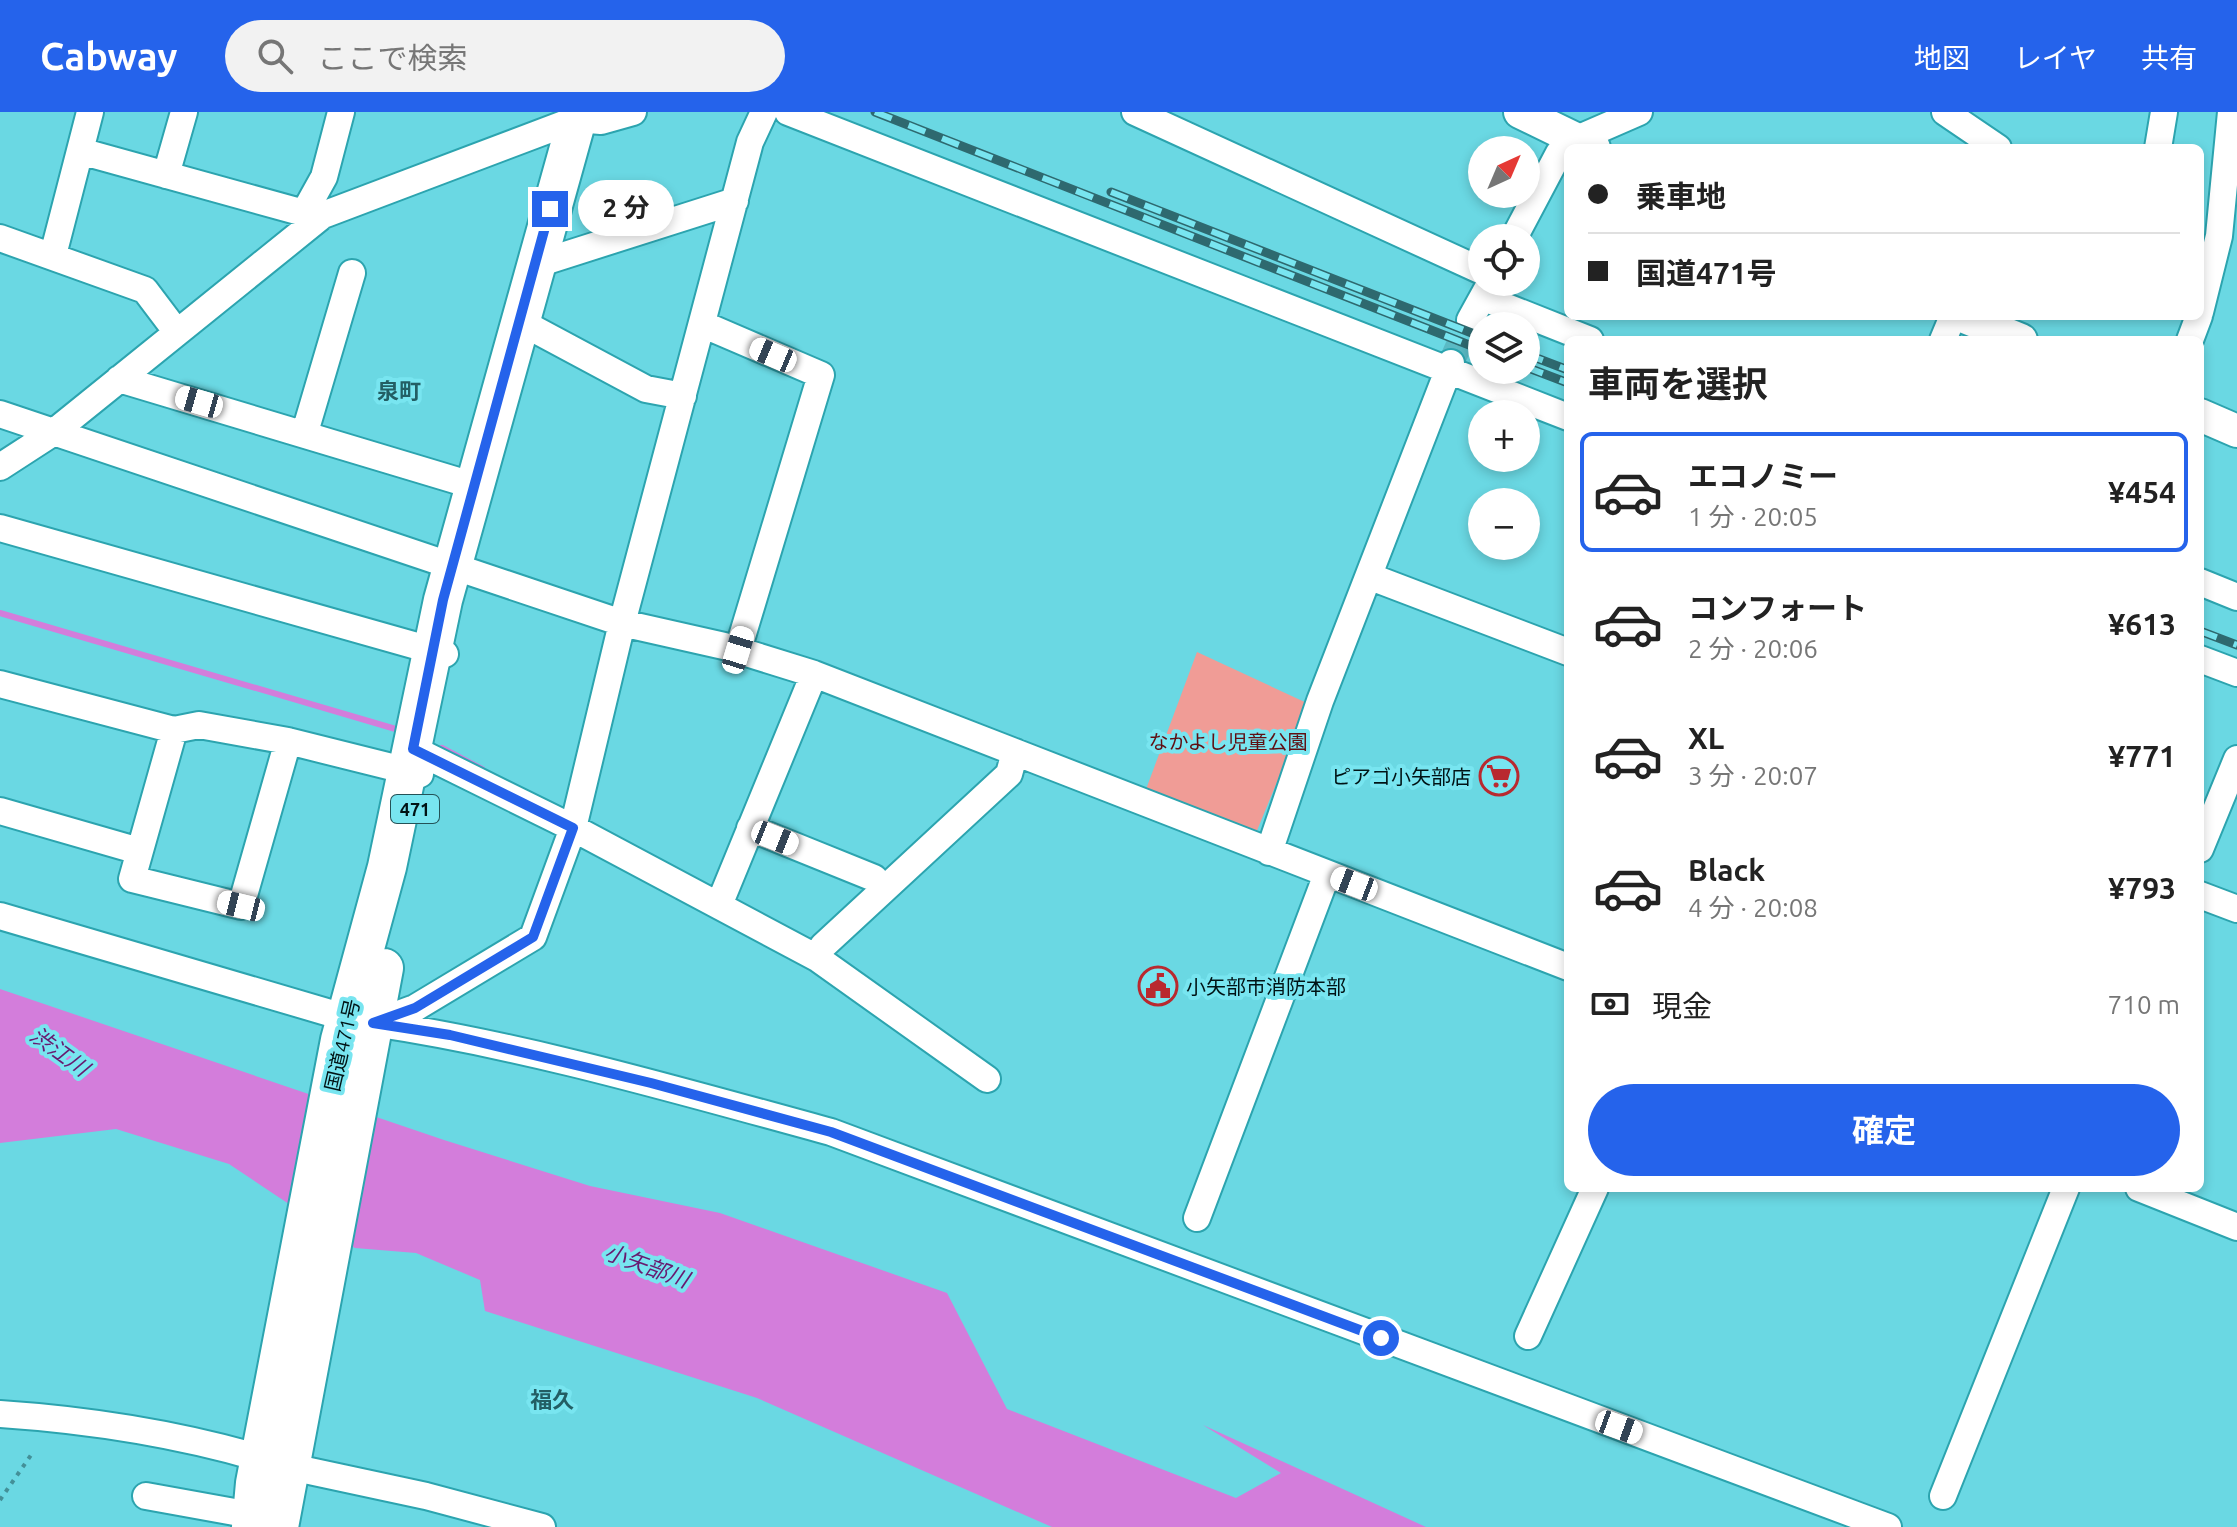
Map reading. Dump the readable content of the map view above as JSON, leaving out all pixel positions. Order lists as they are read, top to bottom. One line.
{"streets":{"highway":["471","国道471号"]},"districts":["泉町","福久"],"water":["渋江川","小矢部川"],"parks":["なかよし児童公園"],"places":{"supermarket":["ピアゴ小矢部店"],"public building":["小矢部市消防本部"]},"north":"top right","page":{"header":"Cabway","search":"ここで検索","nav":["地図","レイヤ","共有"],"map_buttons":["+","−"],"banner":["乗車地","国道471号"],"bubble":"2 分","heading":"車両を選択","list":[{"name":"エコノミー","note":"1 分 · 20:05","value":"¥454"},{"name":"コンフォート","note":"2 分 · 20:06","value":"¥613"},{"name":"XL","note":"3 分 · 20:07","value":"¥771"},{"name":"Black","note":"4 分 · 20:08","value":"¥793"}],"pay":["現金","710 m"],"buttons":"確定"}}
